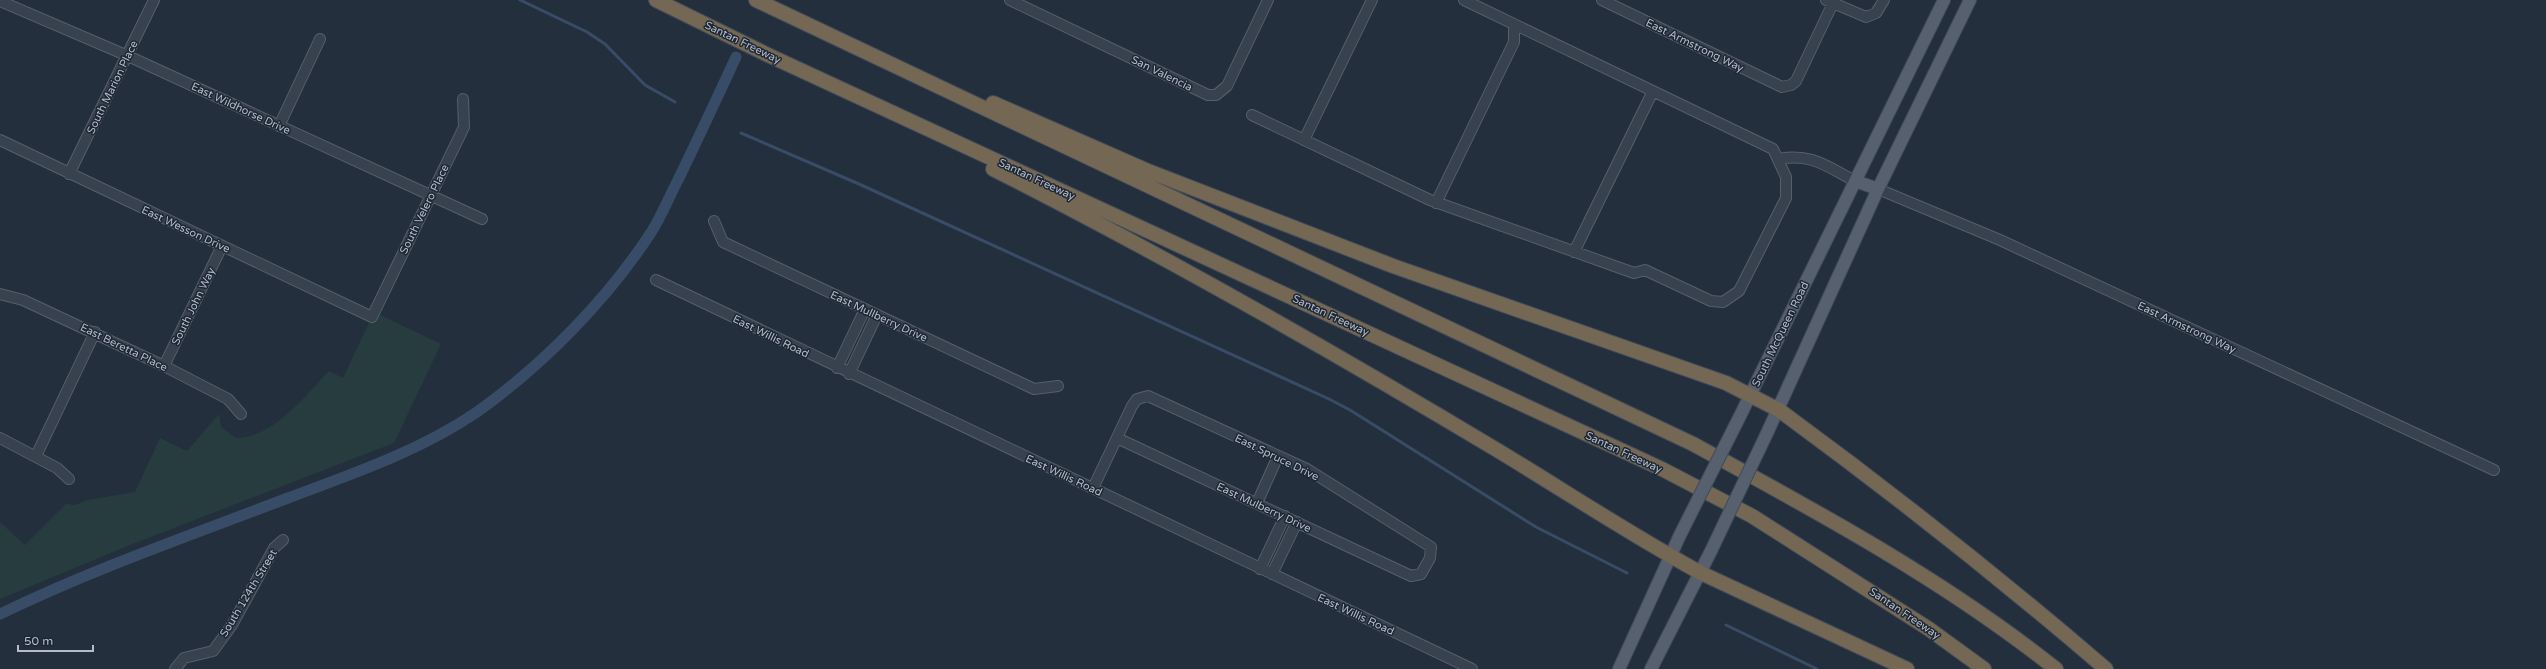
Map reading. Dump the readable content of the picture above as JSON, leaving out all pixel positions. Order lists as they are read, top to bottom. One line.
{"streets":{"highway":["Santan Freeway"],"main road":["South McQueen Road"],"street":["East Armstrong Way","San Valencia","South Marion Place","East Wildhorse Drive","South Velero Place","East Wesson Drive","South John Way","East Mullberry Drive","East Willis Road","East Beretta Place","East Spruce Drive","East Mulberry Drive","South 124th Street"]},"crossings":[["South Marion Place","East Wildhorse Drive"],["South Marion Place","East Wesson Drive"],["East Wildhorse Drive","South Velero Place"],["South Velero Place","East Wesson Drive"],["East Wesson Drive","South John Way"],["South John Way","East Beretta Place"],["East Spruce Drive","East Mulberry Drive"]],"scale_bar":"50 m"}
